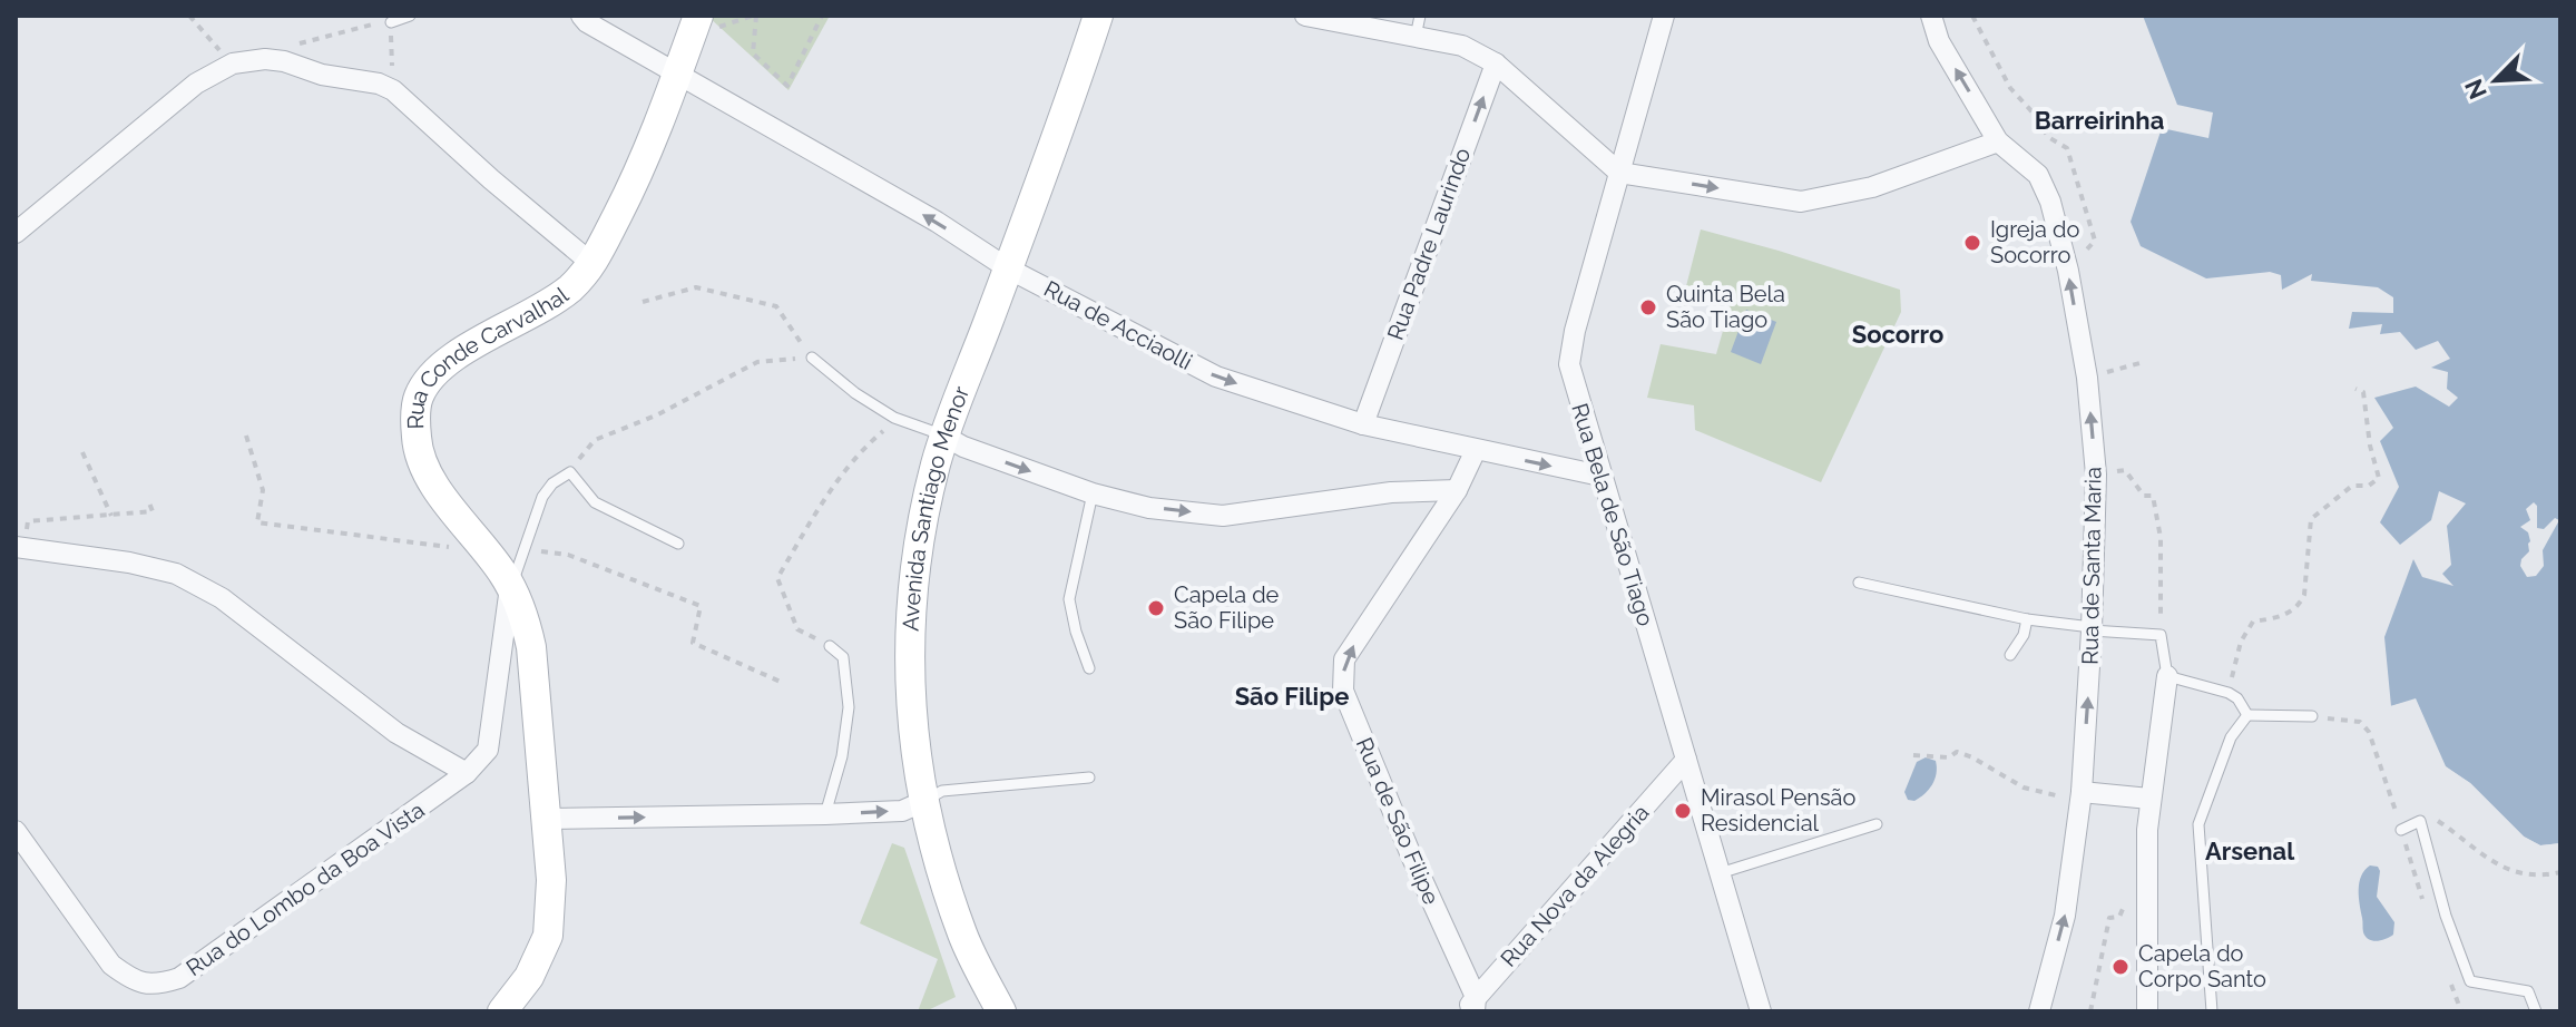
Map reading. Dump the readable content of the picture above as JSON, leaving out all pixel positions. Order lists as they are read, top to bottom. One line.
{"streets":{"street":["Rua Padre Laurindo","Rua de Acciaolli","Rua Conde Carvalhal","Avenida Santiago Menor","Rua Bela de São Tiago","Rua de Santa Maria","Rua de São Filipe","Rua Nova da Alegria","Rua do Lombo da Boa Vista"]},"crossings":[["Rua Padre Laurindo","Rua de Acciaolli"],["Rua de Acciaolli","Rua Conde Carvalhal"],["Rua de Acciaolli","Avenida Santiago Menor"],["Rua de Acciaolli","Rua Bela de São Tiago"],["Rua de Acciaolli","Rua de São Filipe"],["Rua Conde Carvalhal","Rua do Lombo da Boa Vista"],["Rua Bela de São Tiago","Rua Nova da Alegria"],["Rua de São Filipe","Rua Nova da Alegria"]],"one_way":["Rua Padre Laurindo","Rua de São Filipe"],"districts":["Barreirinha","Socorro","São Filipe","Arsenal"],"places":["Igreja do Socorro","Quinta Bela São Tiago","Capela de São Filipe","Mirasol Pensão Residencial","Capela do Corpo Santo"],"north":"bottom left"}
